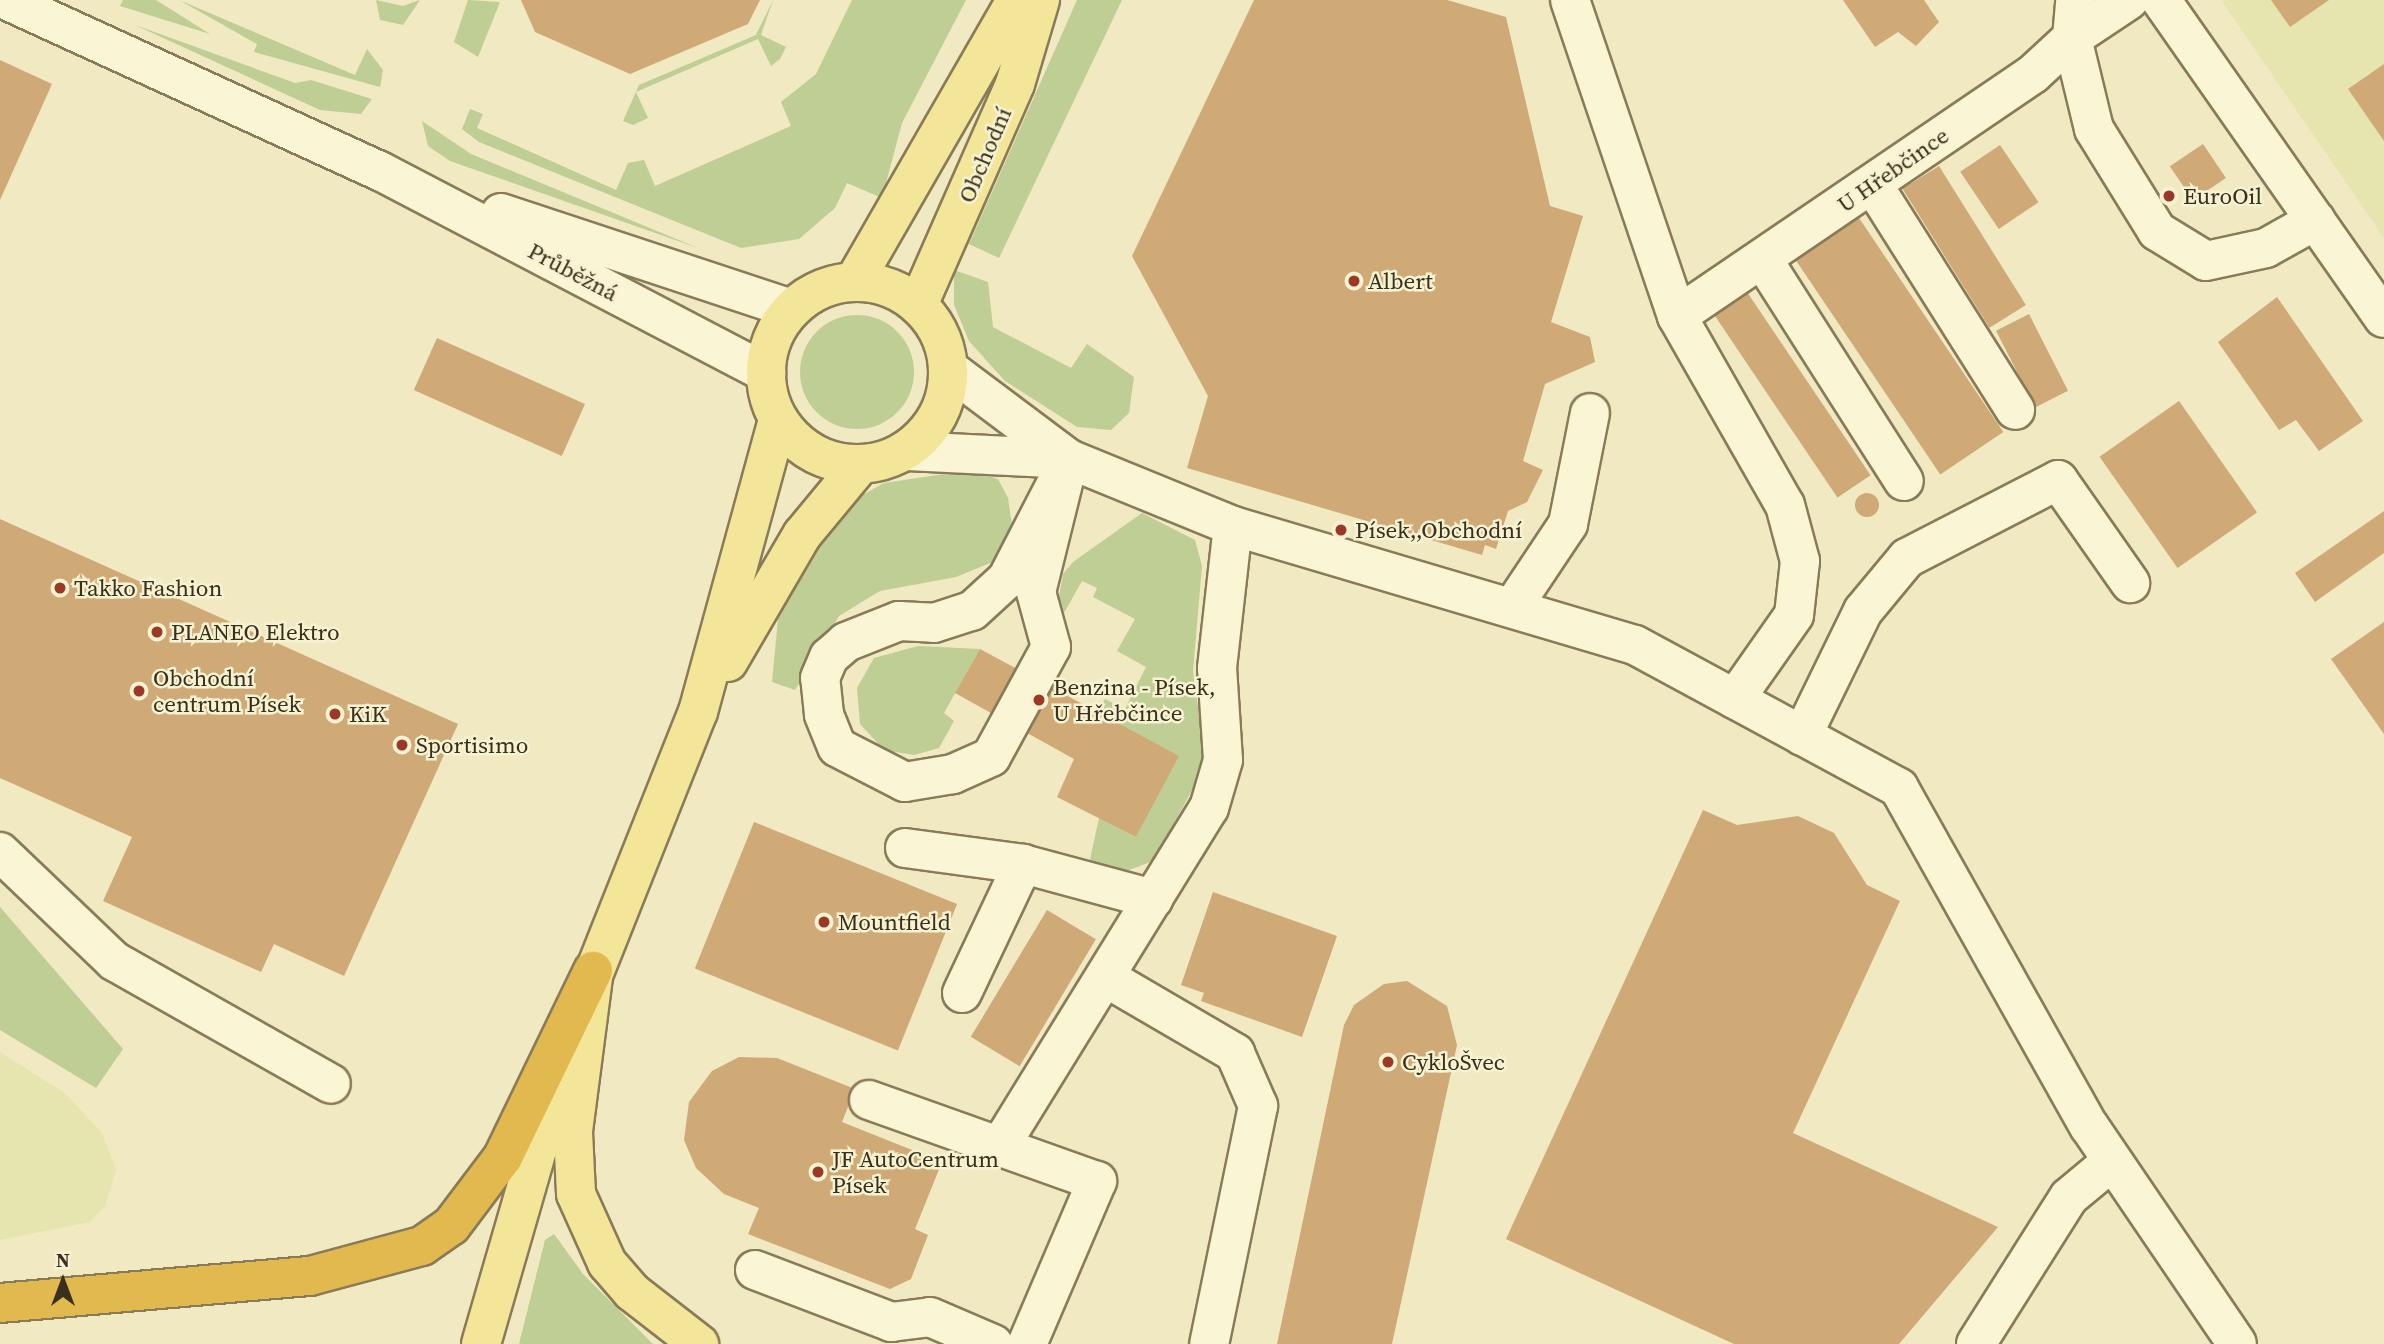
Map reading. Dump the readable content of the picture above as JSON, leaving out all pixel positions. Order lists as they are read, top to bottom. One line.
{"streets":{"main road":["Obchodní"],"street":["U Hřebčince","Průběžná"]},"crossings":[["Obchodní","Průběžná"]],"places":["EuroOil","Albert","Písek,,Obchodní","Takko Fashion","PLANEO Elektro","Obchodní centrum Písek","Benzina - Písek, U Hřebčince","KiK","Sportisimo","Mountfield","CykloŠvec","JF AutoCentrum Písek"],"north":"top"}
